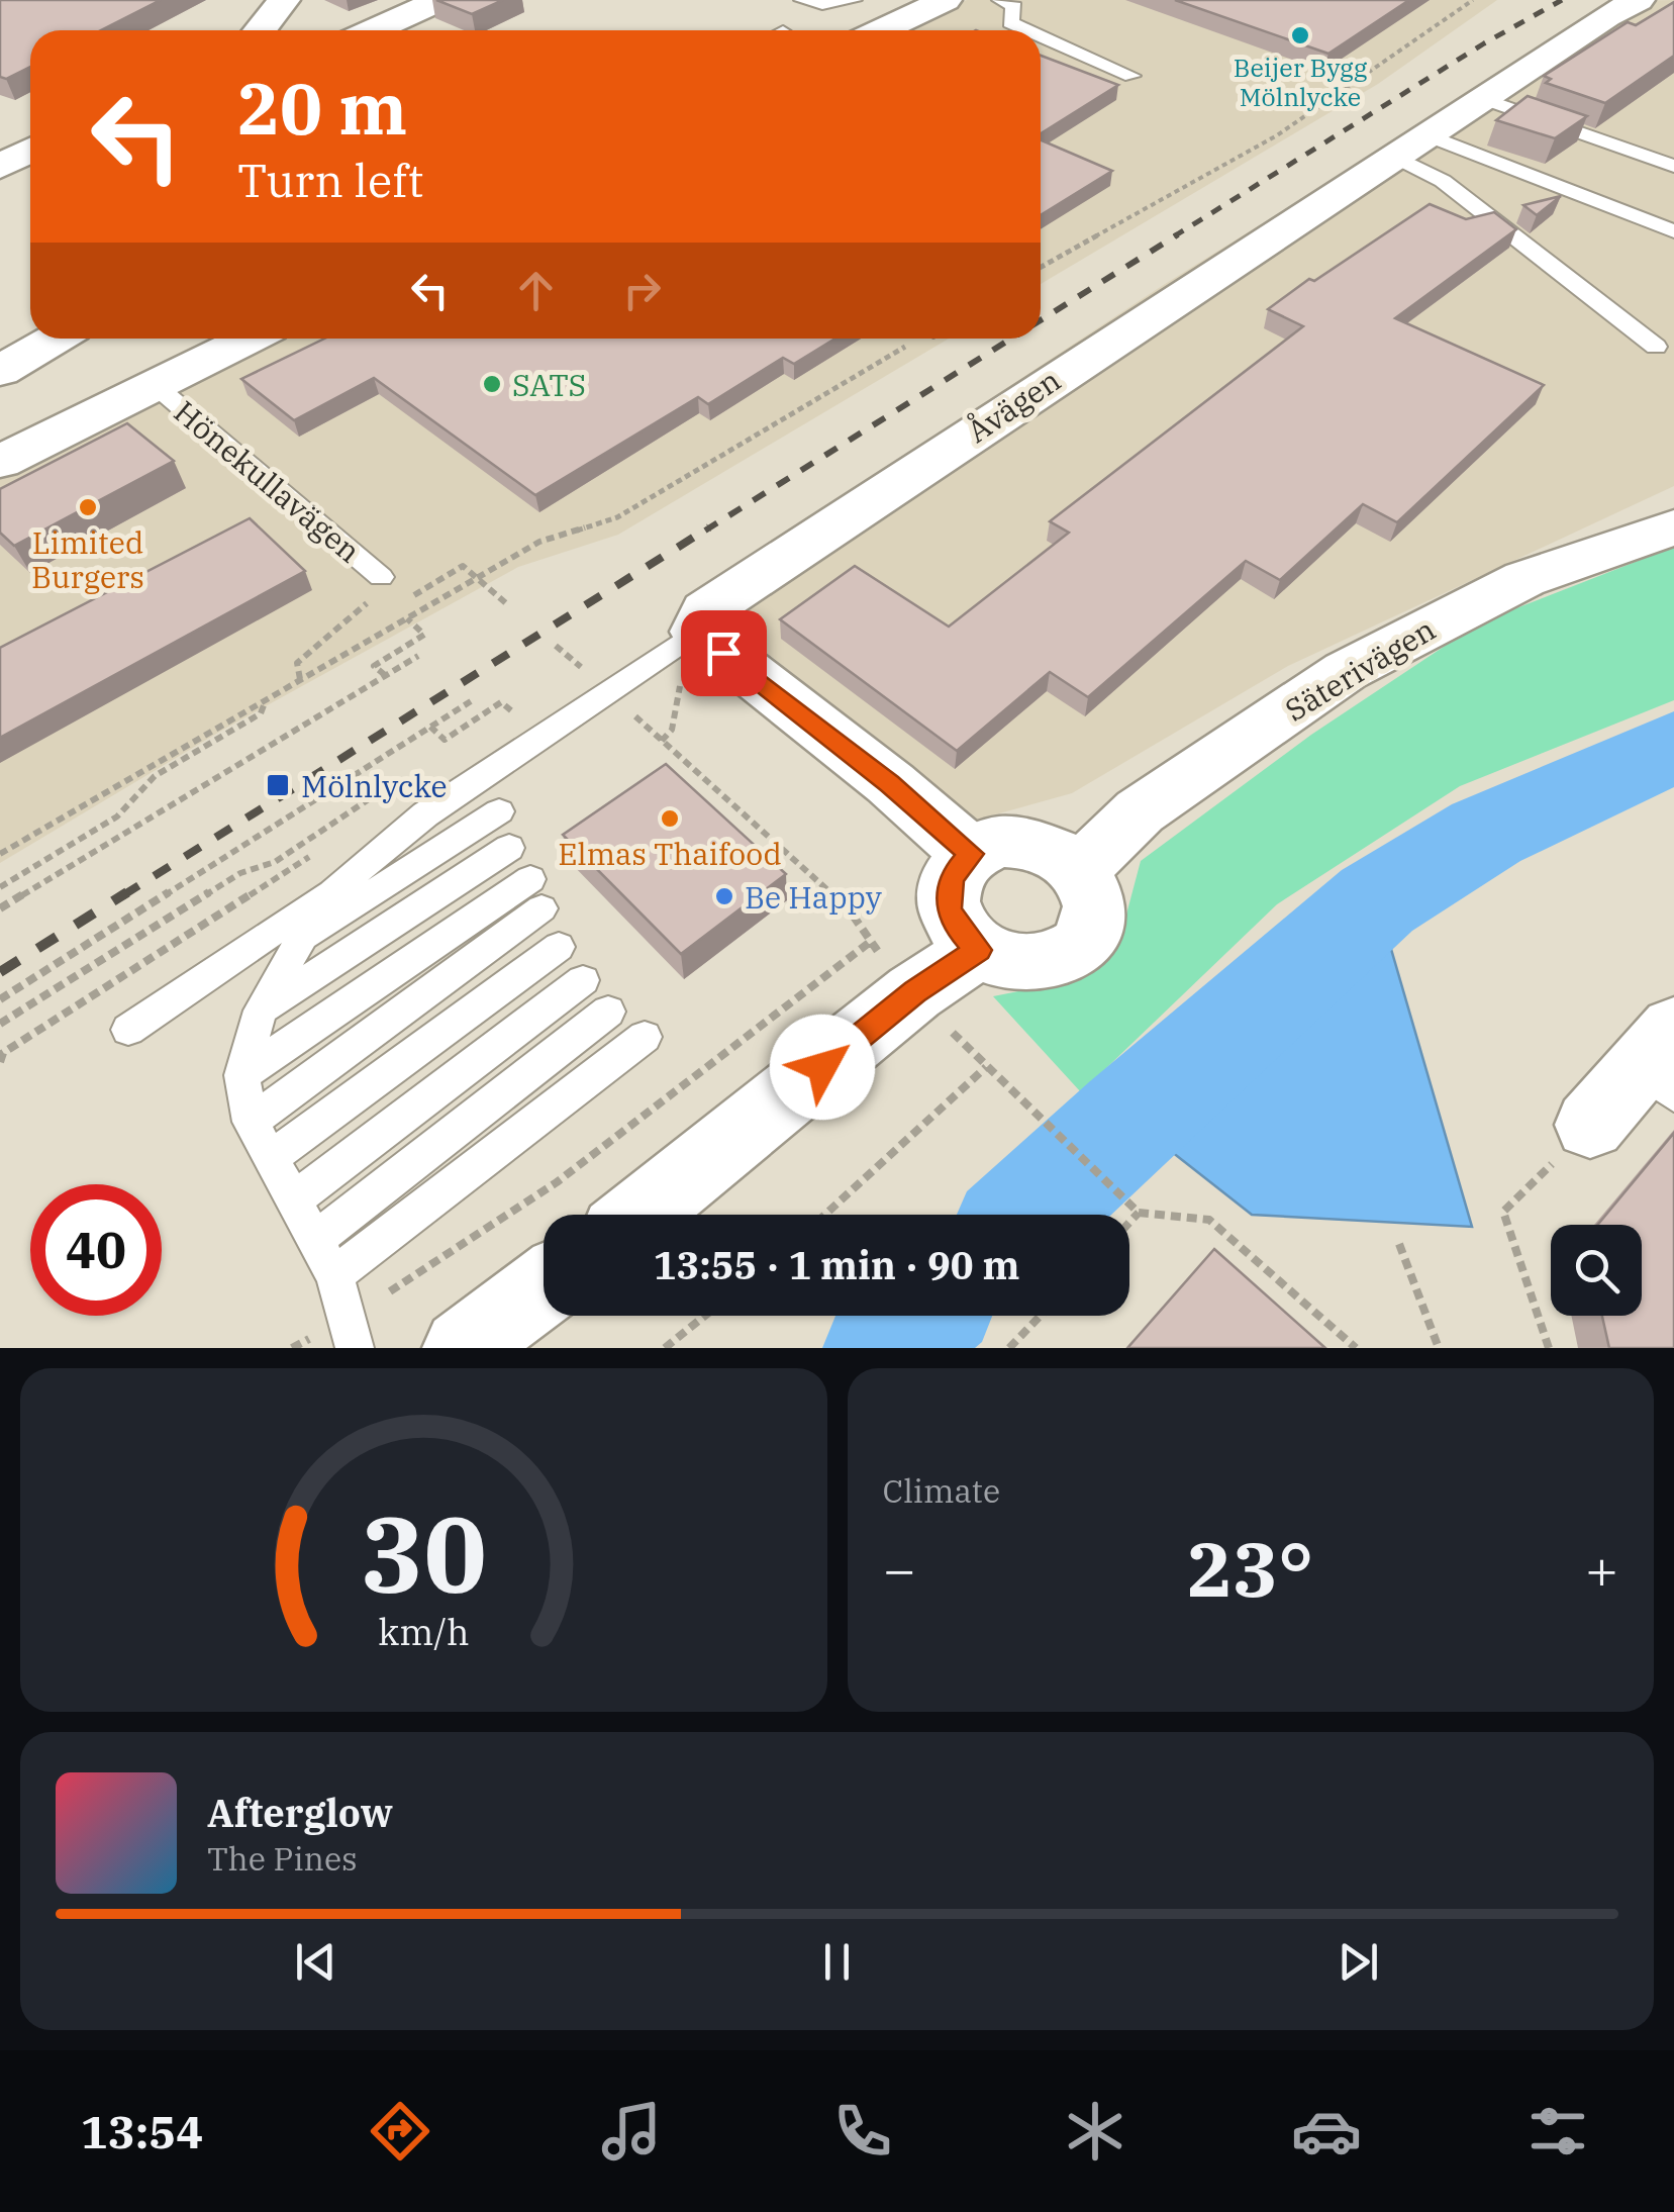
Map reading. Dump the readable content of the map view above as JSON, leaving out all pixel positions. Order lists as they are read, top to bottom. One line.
{"streets":{"street":["Åvägen","Hönekullavägen","Säterivägen"]},"places":{"other":["Beijer Bygg Mölnlycke","SATS","Limited Burgers","Elmas Thaifood","Be Happy"],"transit":["Mölnlycke"]},"page":{"turn":["20 m","Turn left"],"limit":"40","trip":"13:55 · 1 min · 90 m","tile":"Climate","heat":["−","23°","+"],"song":["Afterglow","The Pines"],"tabs":"13:54","gauge":["30","km/h"]}}
